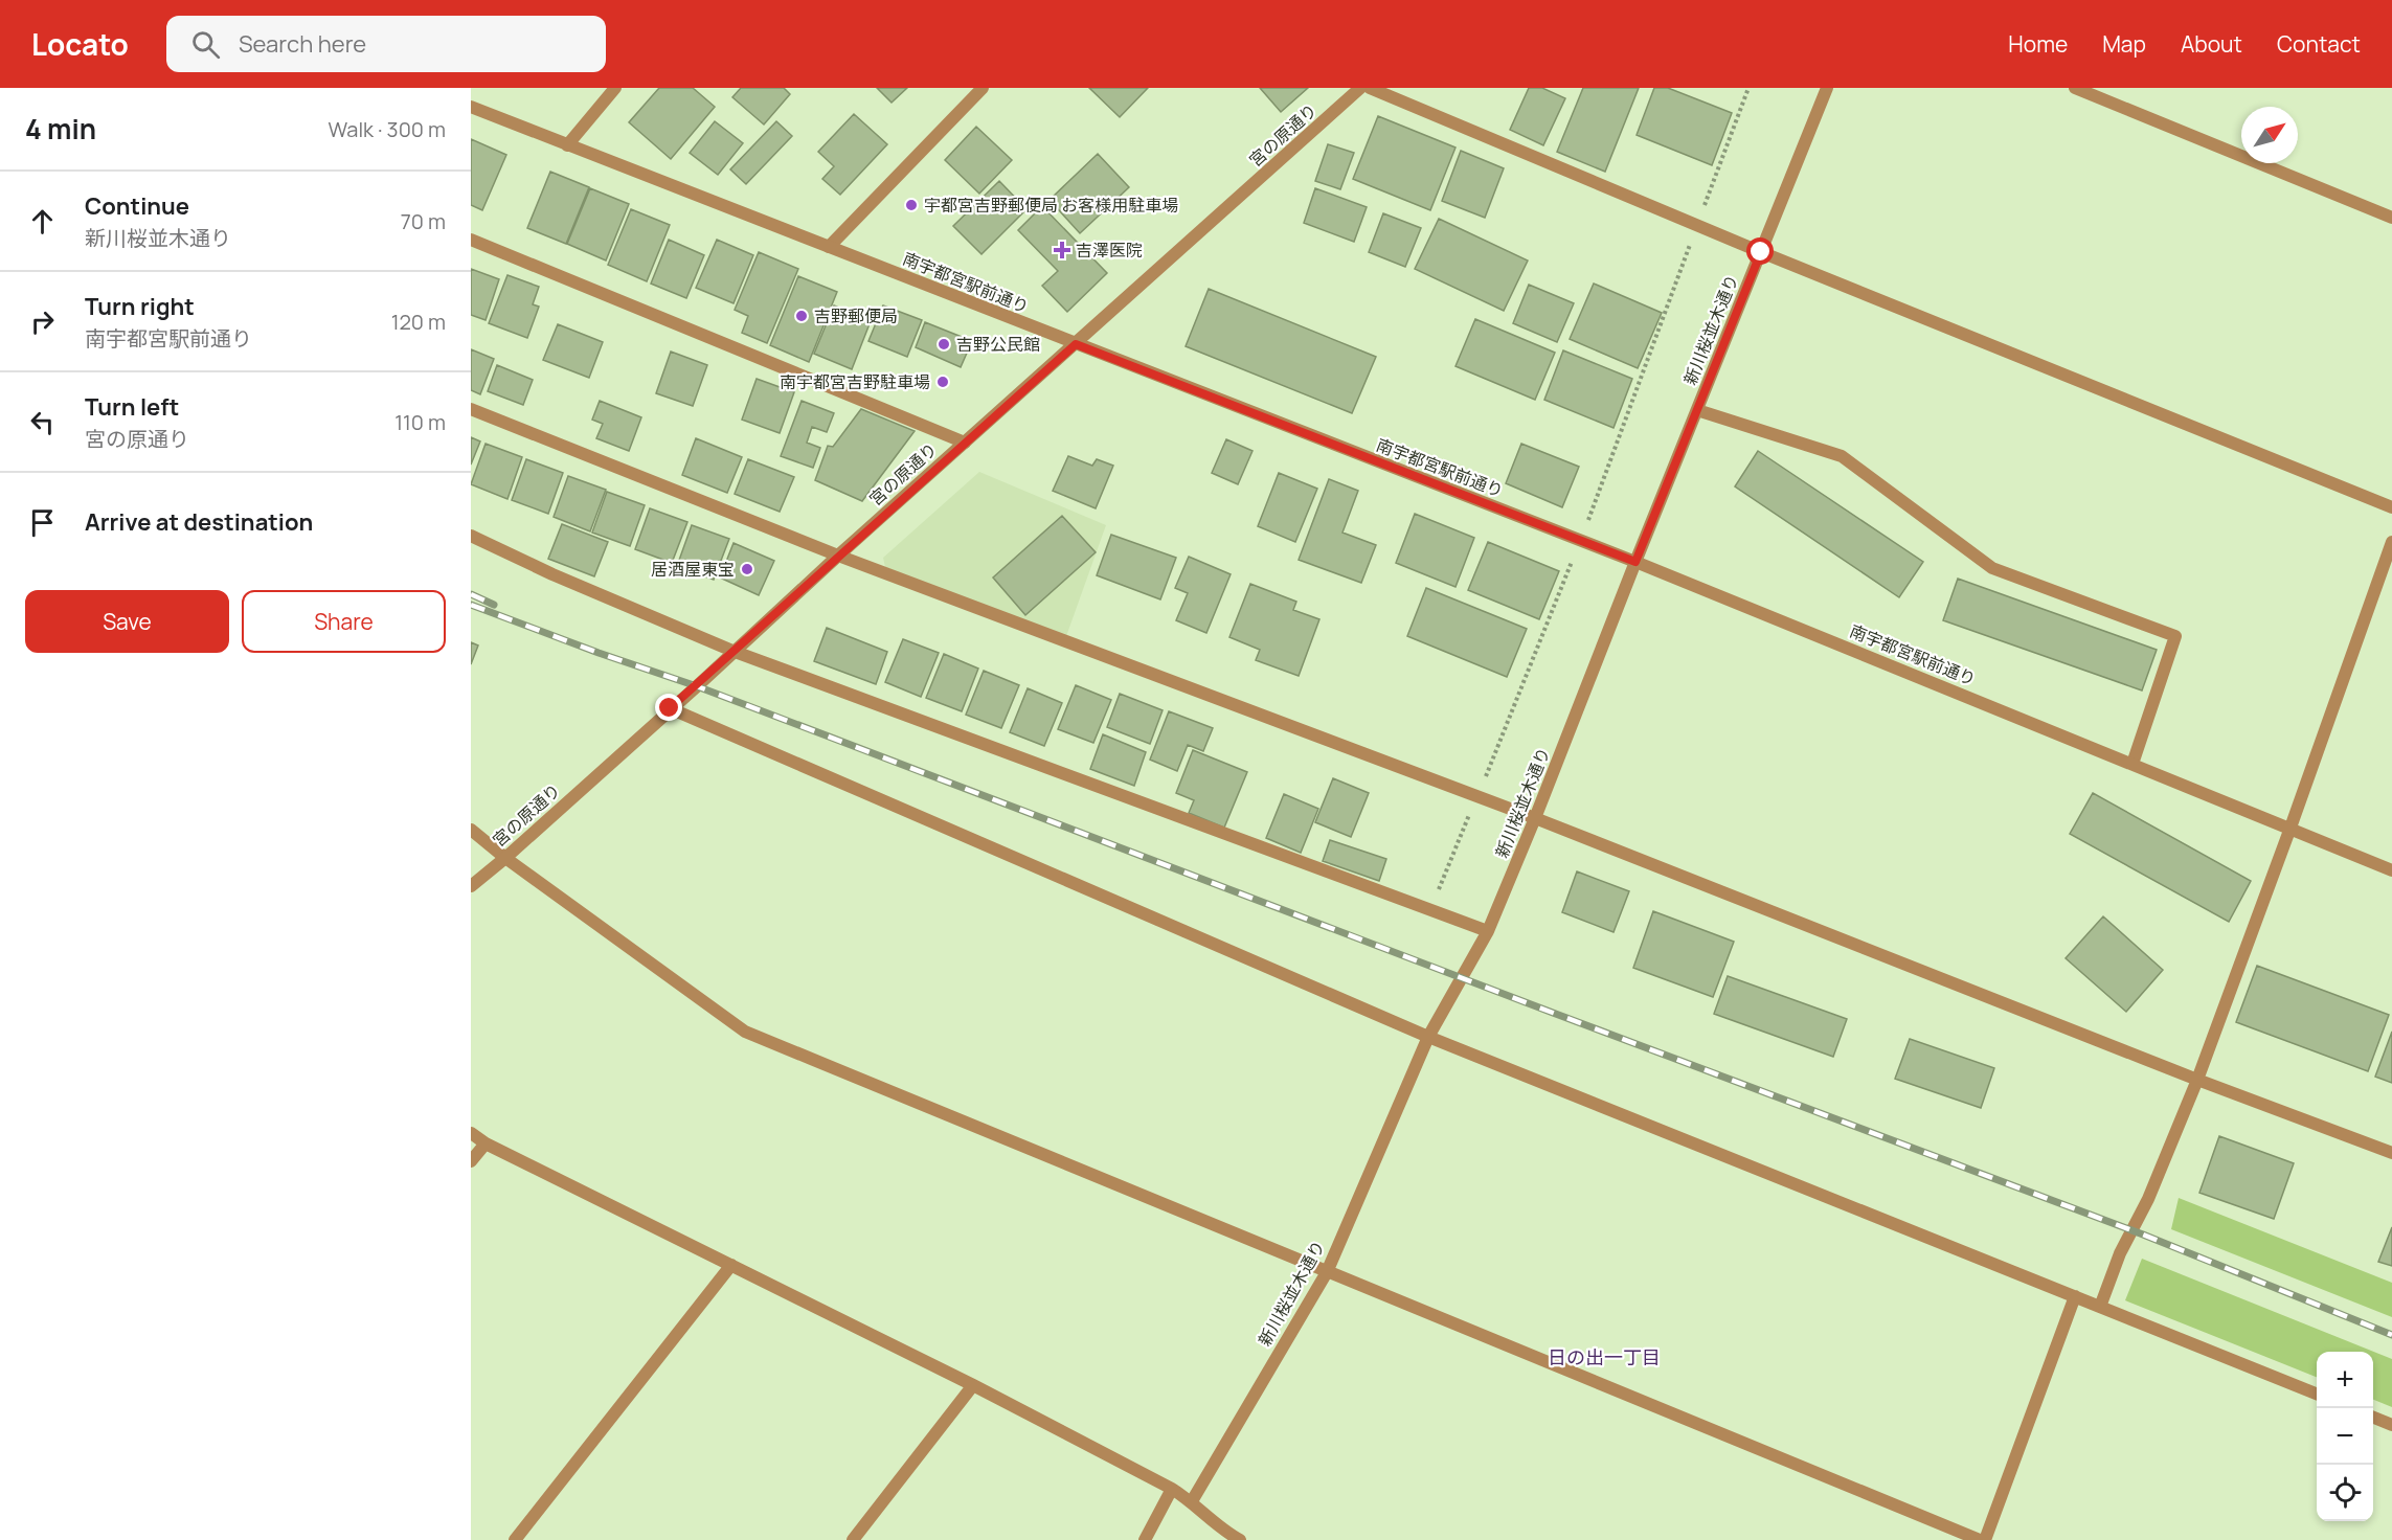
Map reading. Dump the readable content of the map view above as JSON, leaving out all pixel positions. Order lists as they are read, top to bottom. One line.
{"streets":{"street":["宮の原通り","南宇都宮駅前通り","新川桜並木通り"]},"crossings":[["宮の原通り","南宇都宮駅前通り"],["南宇都宮駅前通り","新川桜並木通り"]],"districts":["日の出一丁目"],"places":{"other":["宇都宮吉野郵便局 お客様用駐車場","吉野郵便局","吉野公民館","南宇都宮吉野駐車場","居酒屋東宝"],"health":["吉澤医院"]},"north":"top right","page":{"header":"Locato","search":"Search here","nav":["Home","Map","About","Contact"],"heading":["4 min","Walk · 300 m"],"list":[["Continue","新川桜並木通り","70 m"],["Turn right","南宇都宮駅前通り","120 m"],["Turn left","宮の原通り","110 m"],"Arrive at destination"],"buttons":["Save","Share"],"map_buttons":["+","−"]}}
